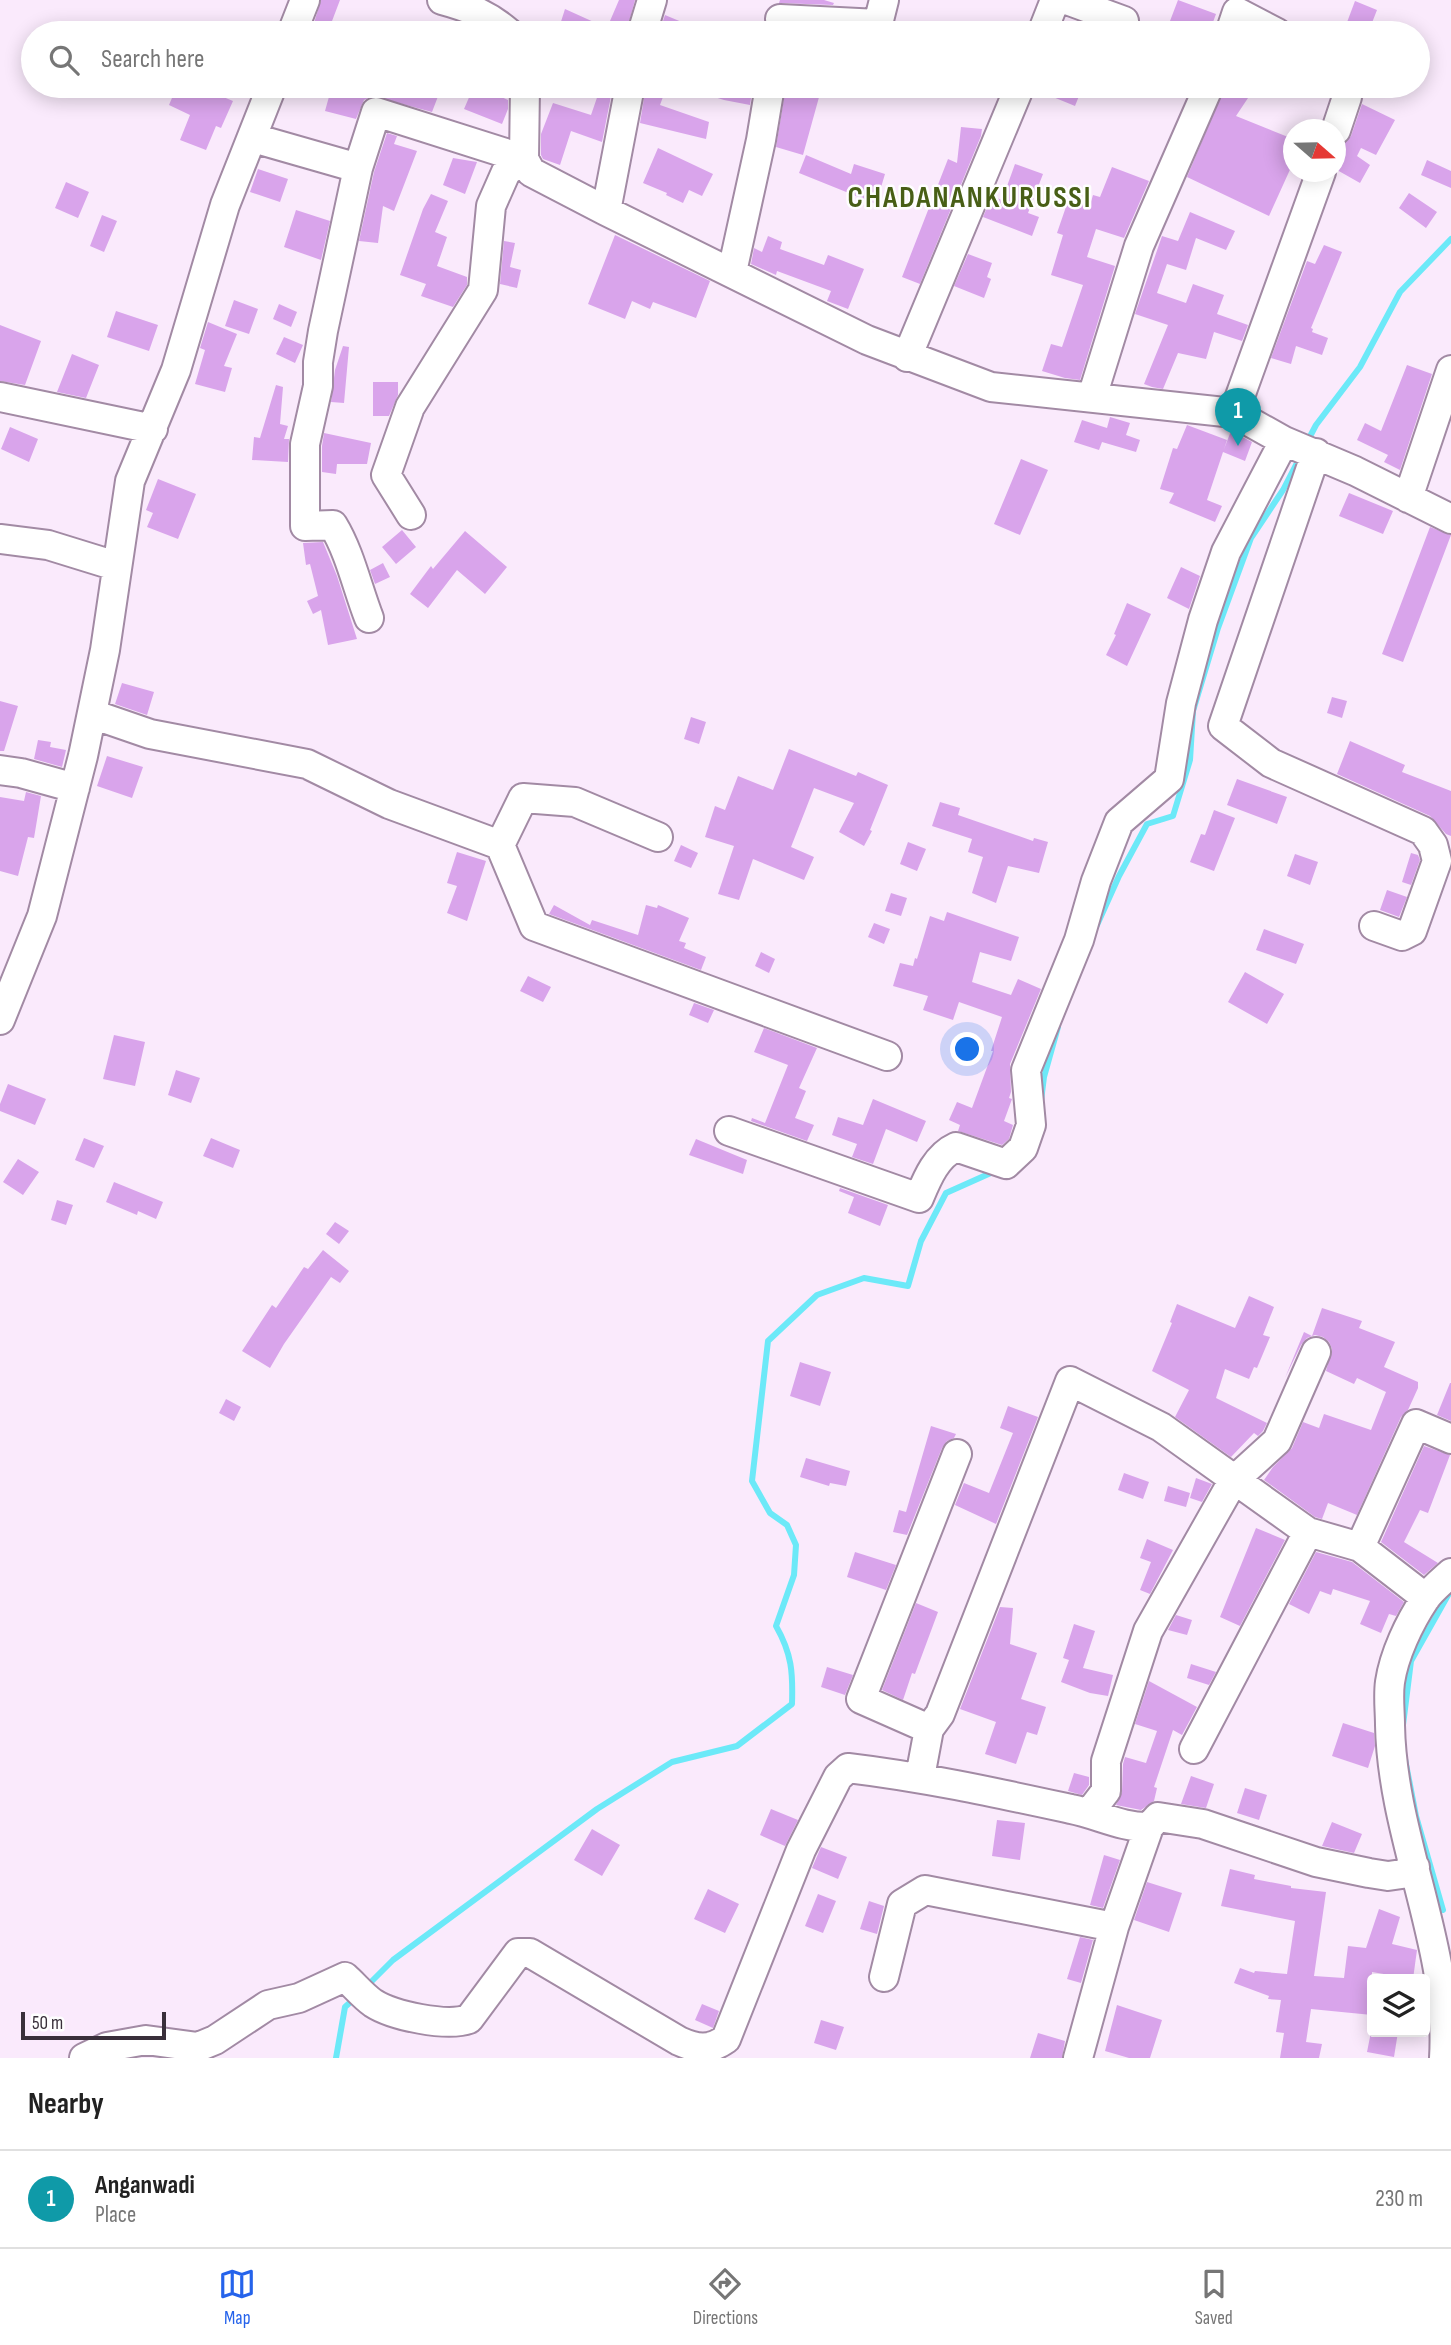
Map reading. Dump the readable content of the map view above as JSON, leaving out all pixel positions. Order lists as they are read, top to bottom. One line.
{"districts":["CHADANANKURUSSI"],"scale_bar":"50 m","north":"right","page":{"search":"Search here","pins":"1","scale":"50 m","heading":"Nearby","list":[{"mark":"1","name":"Anganwadi","note":"Place","value":"230 m"}],"nav":["Map","Directions","Saved"]}}
